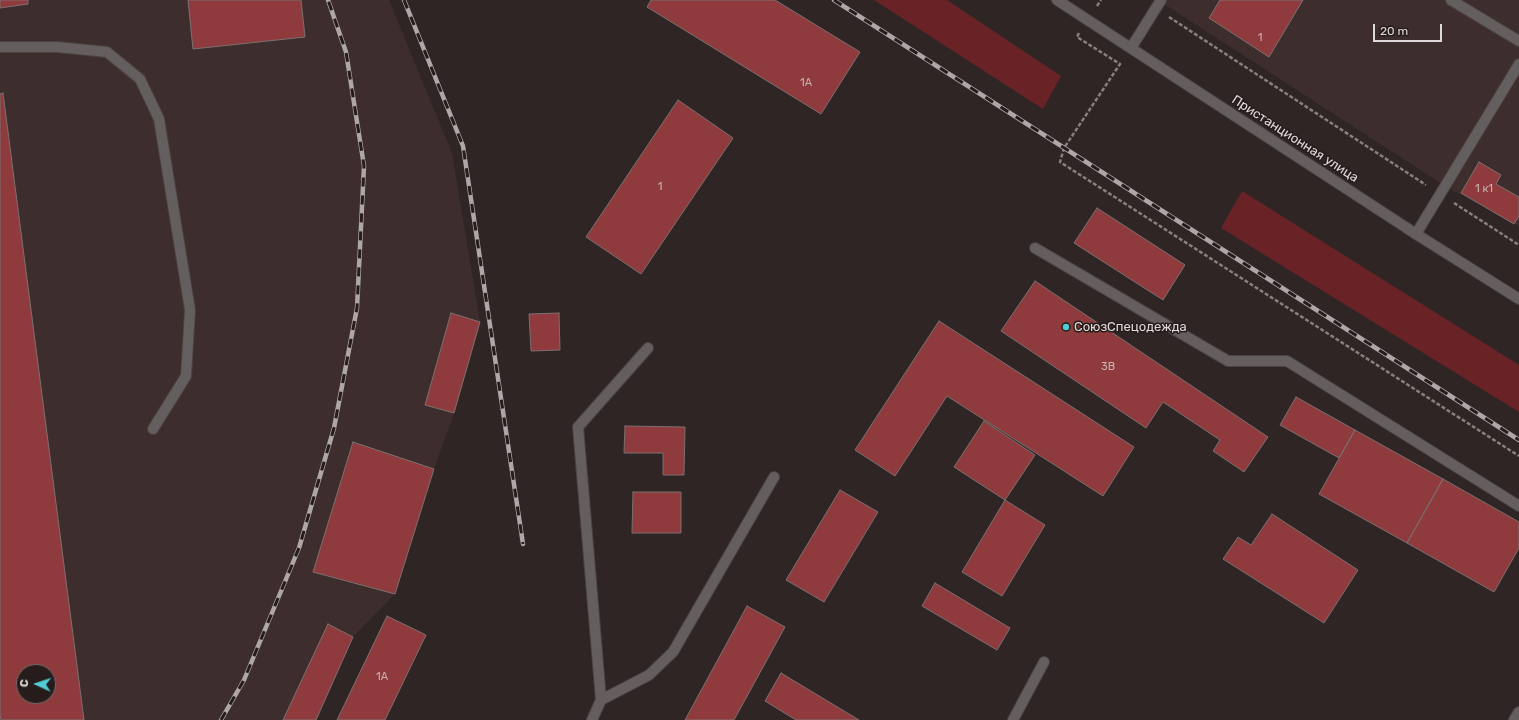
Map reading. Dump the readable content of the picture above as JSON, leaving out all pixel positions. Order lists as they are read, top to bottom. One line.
{"streets":{"street":["Пристанционная улица"]},"places":["СоюзСпецодежда"],"house_numbers":["1","1А","1","1 к1","3В","1А"],"scale_bar":"20 m","north":"left"}
